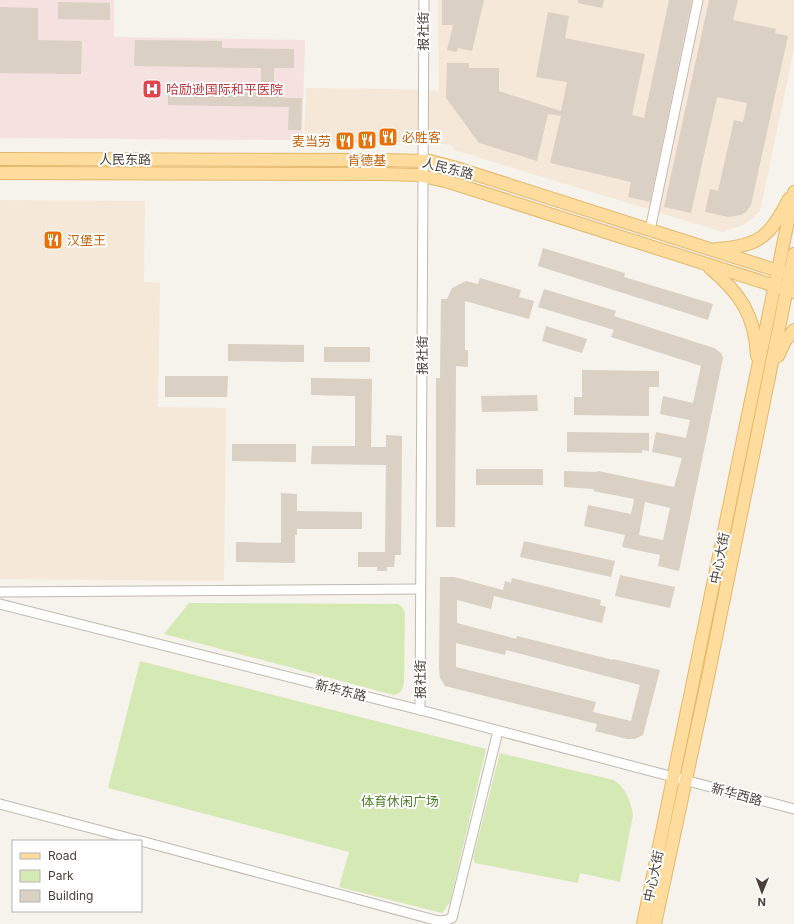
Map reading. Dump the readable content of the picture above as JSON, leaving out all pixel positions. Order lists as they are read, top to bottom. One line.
{"streets":{"main road":["人民东路","中心大街"],"street":["报社街","新华东路","新华西路"]},"crossings":[["报社街","人民东路"],["报社街","新华东路"],["人民东路","中心大街"],["中心大街","新华东路"],["中心大街","新华西路"],["新华东路","新华西路"]],"parks":["体育休闲广场"],"places":{"hospital":["哈励逊国际和平医院"],"restaurant":["必胜客","肯德基","麦当劳","汉堡王"]},"legend":["Road","Park","Building"],"north":"bottom"}
